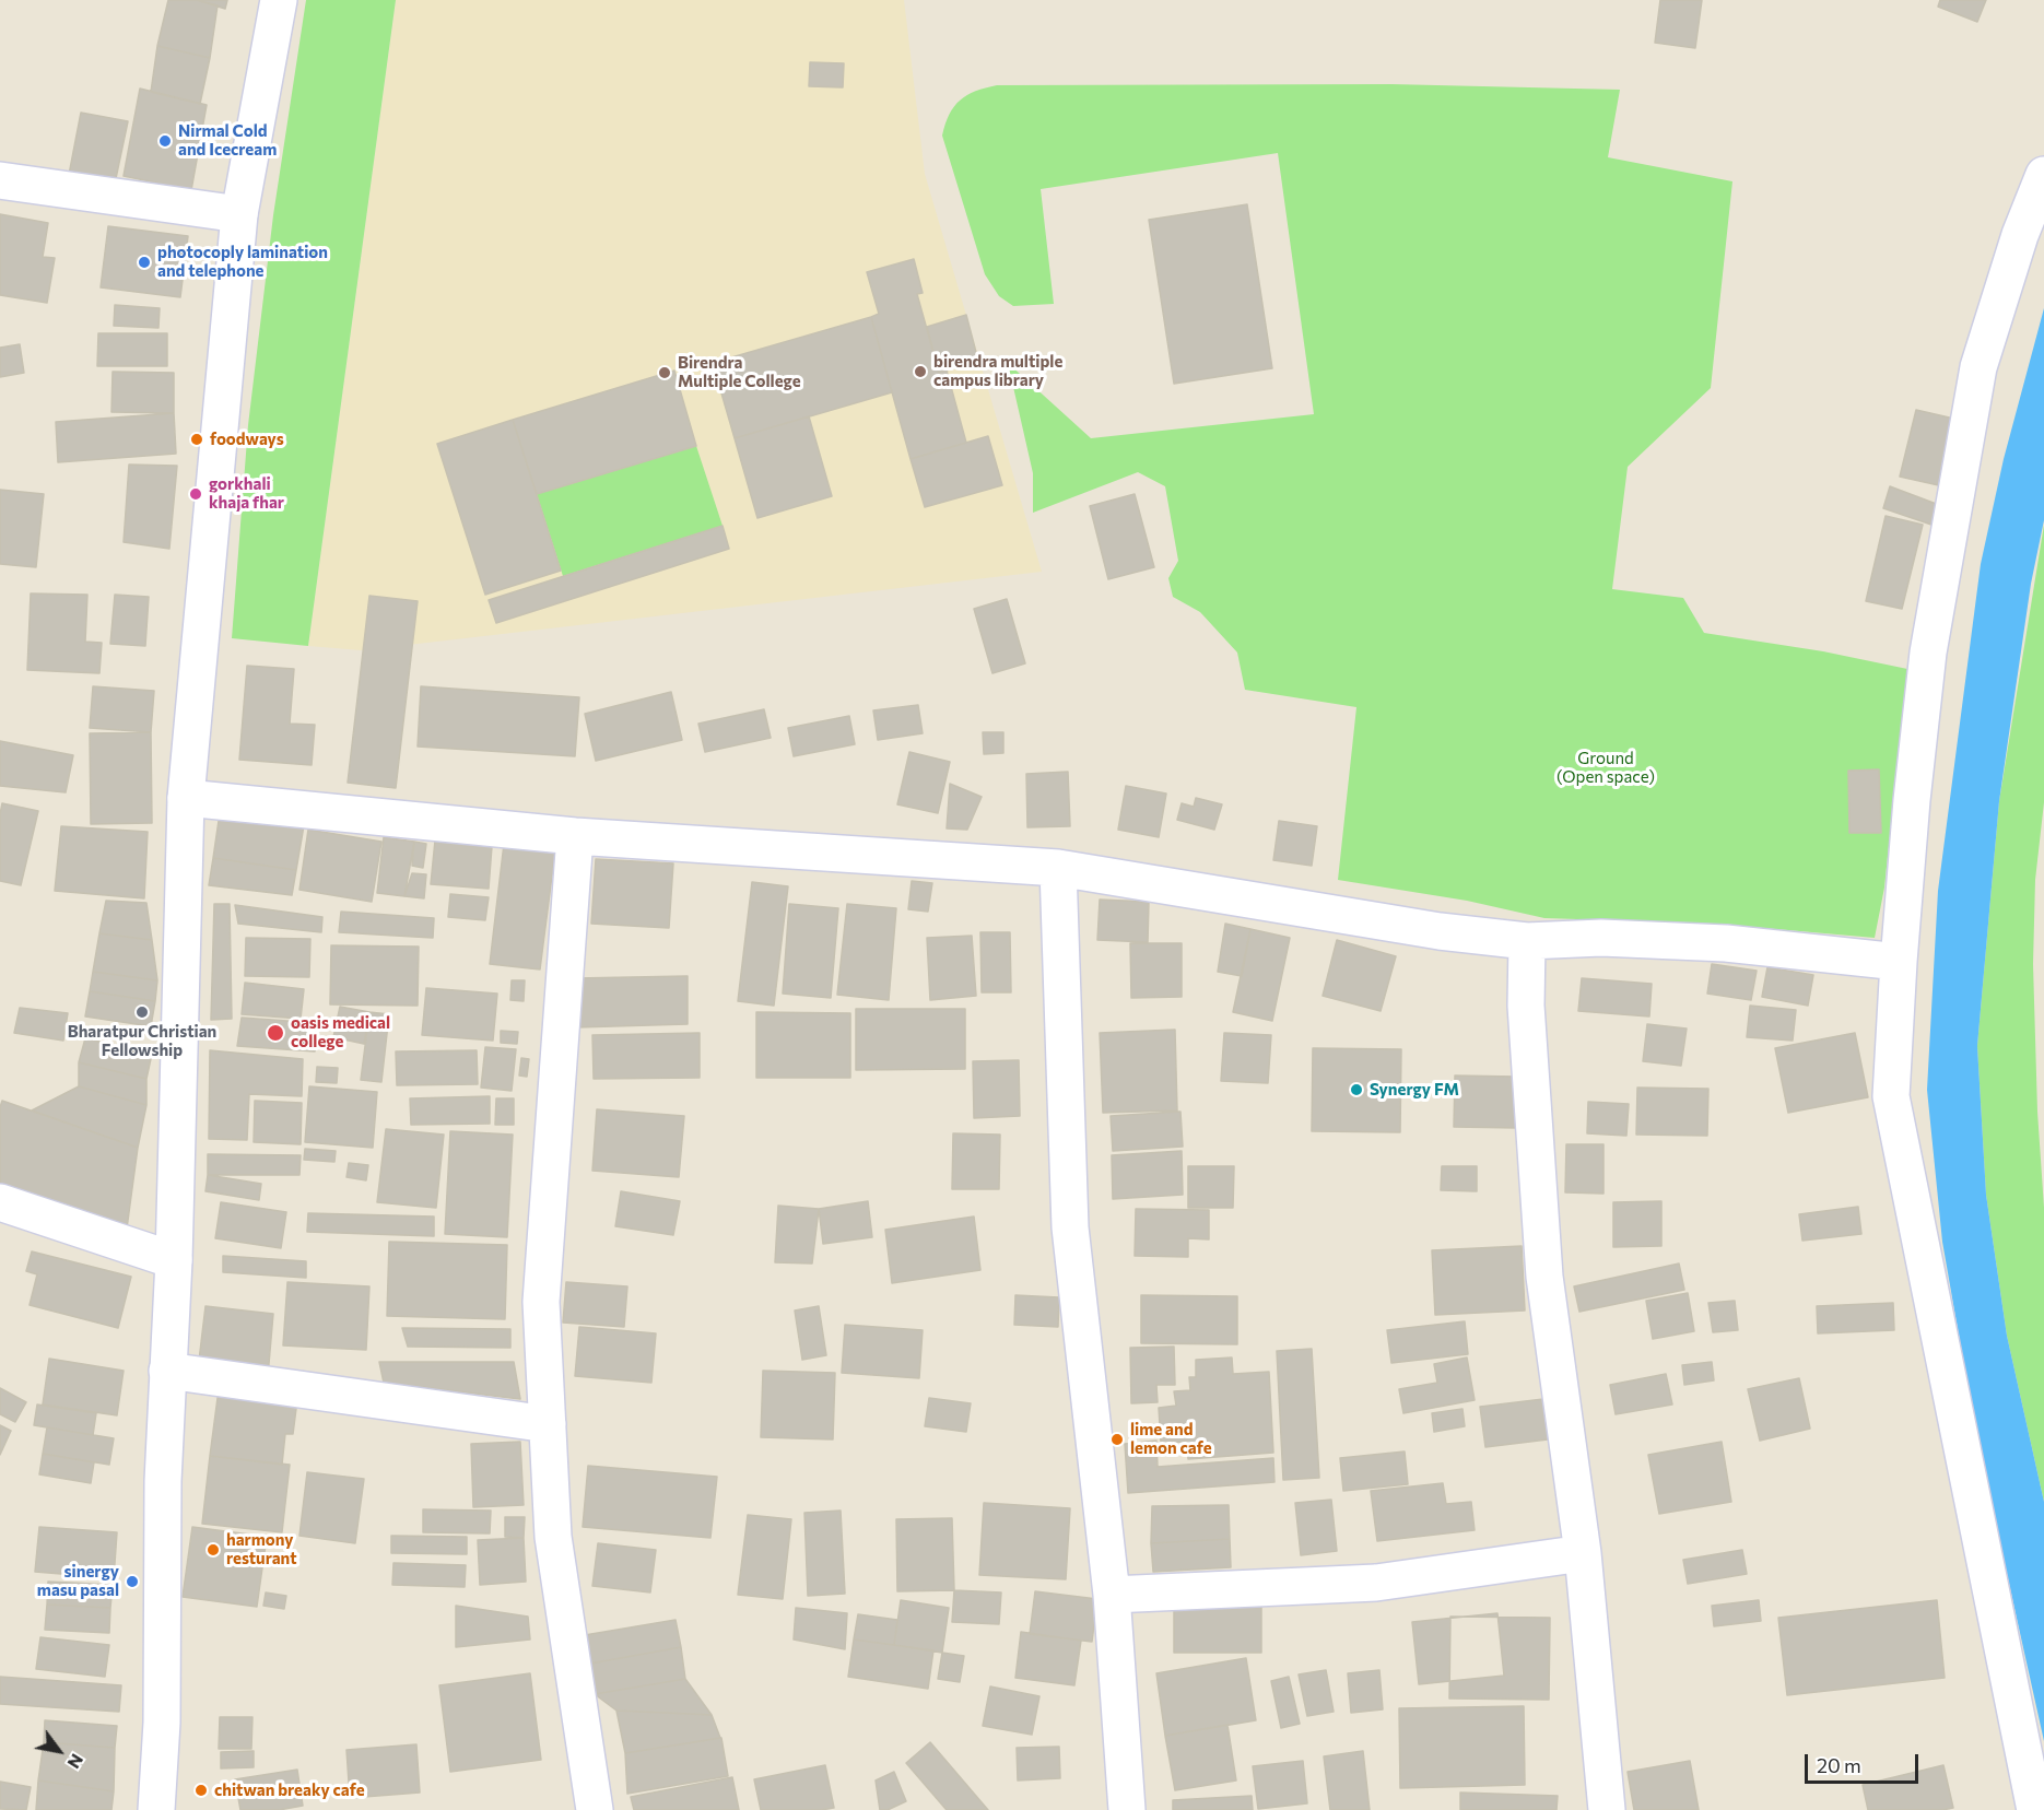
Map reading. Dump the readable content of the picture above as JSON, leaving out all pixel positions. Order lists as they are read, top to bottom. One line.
{"parks":["Ground (Open space)"],"places":["Nirmal Cold and Icecream","photocoply lamination and telephone","birendra multiple campus library","Birendra Multiple College","foodways","gorkhali khaja fhar","Bharatpur Christian Fellowship","oasis medical college","Synergy FM","lime and lemon cafe","harmony resturant","sinergy masu pasal","chitwan breaky cafe"],"scale_bar":"20 m","north":"bottom right"}
